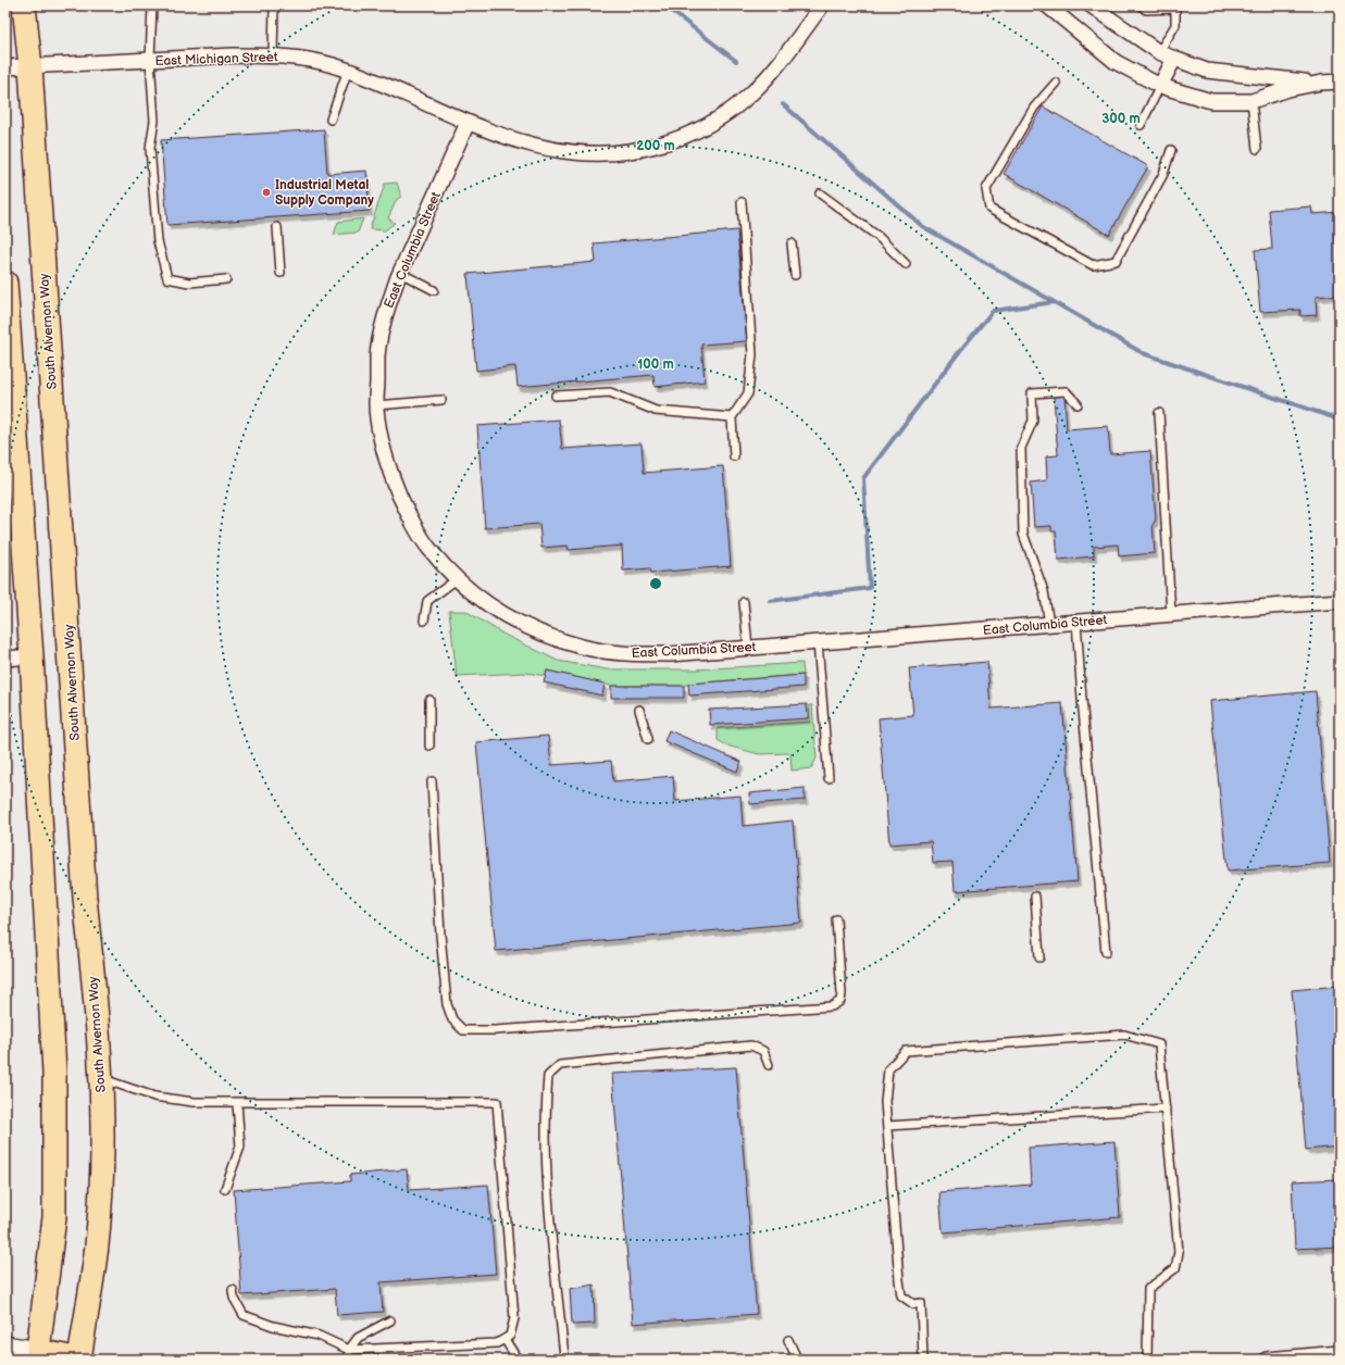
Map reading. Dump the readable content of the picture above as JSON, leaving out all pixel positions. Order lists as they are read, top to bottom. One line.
{"streets":{"main road":["South Alvernon Way"],"street":["East Michigan Street","East Columbia Street"]},"crossings":[["East Michigan Street","East Columbia Street"],["East Michigan Street","South Alvernon Way"]],"places":["Industrial Metal Supply Company"],"rings":["300 m","200 m","100 m"]}
